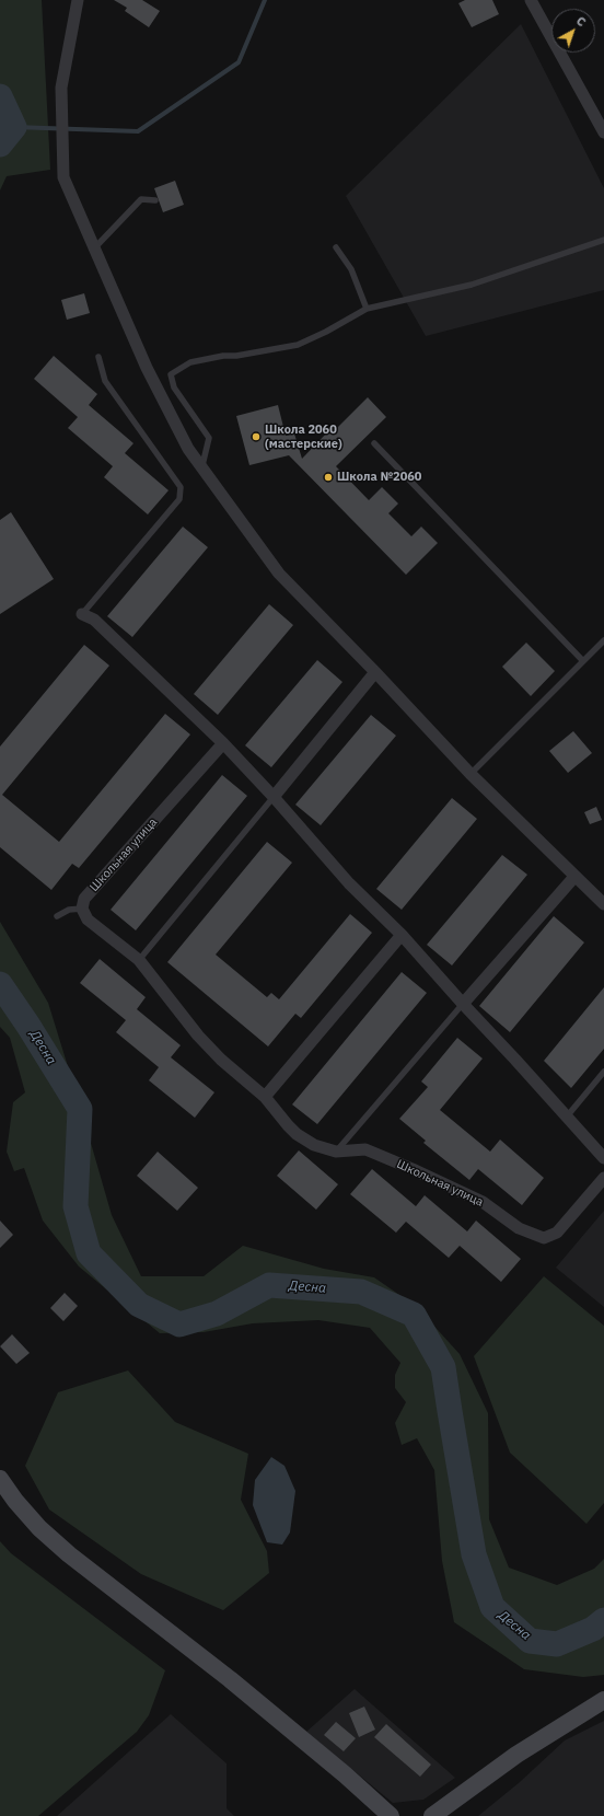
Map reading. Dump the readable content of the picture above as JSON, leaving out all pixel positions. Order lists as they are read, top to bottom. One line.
{"streets":{"street":["Школьная улица"]},"water":["Десна"],"places":["Школа 2060 (мастерские)","Школа №2060"],"north":"top right"}
